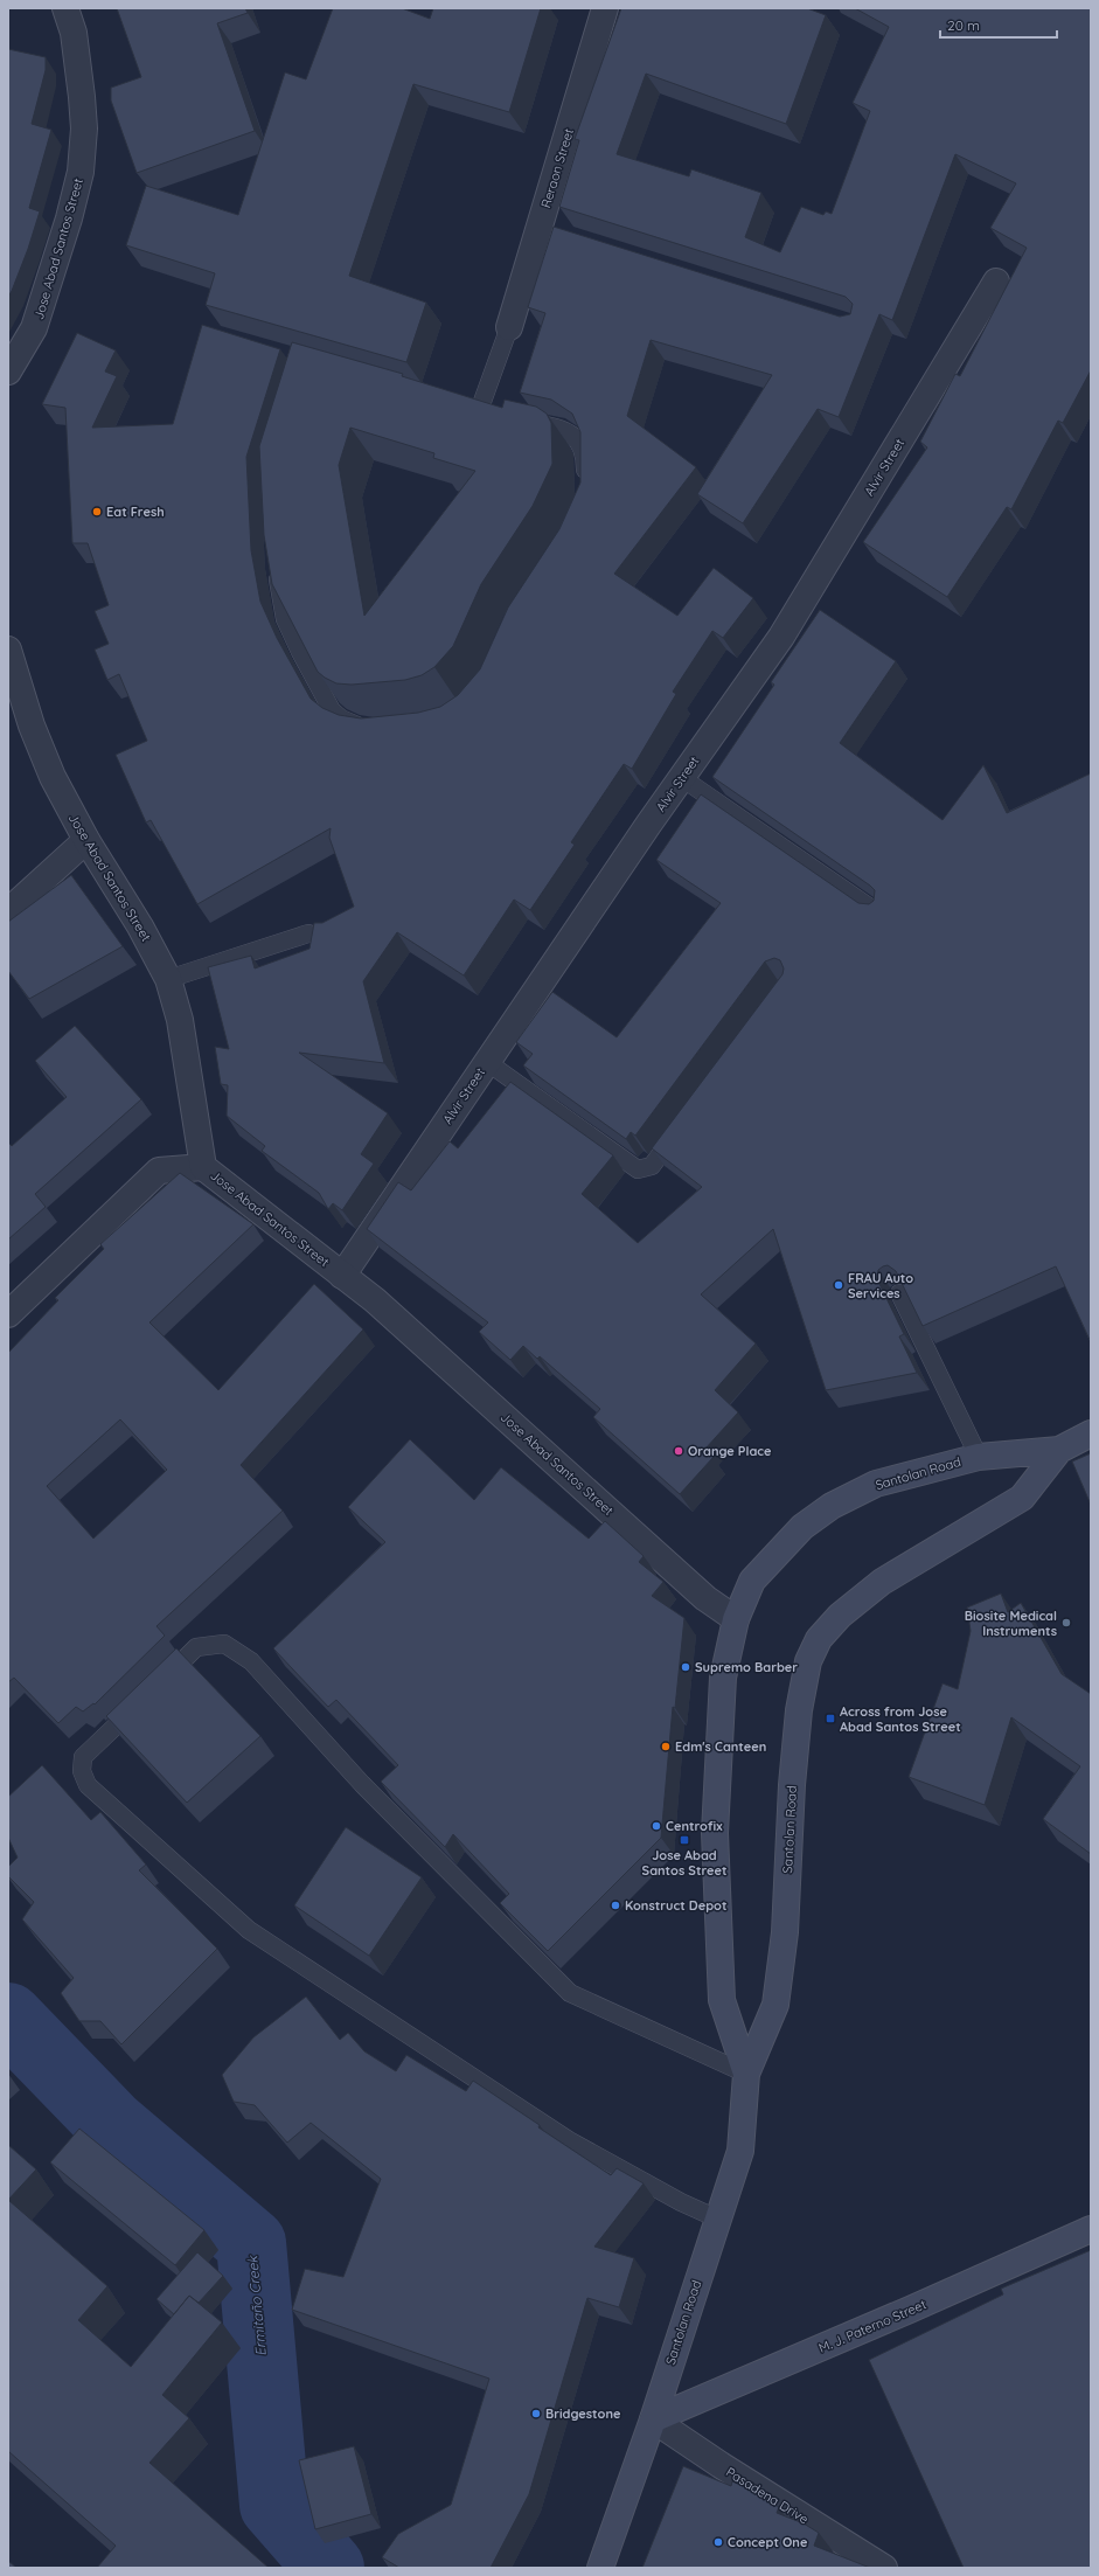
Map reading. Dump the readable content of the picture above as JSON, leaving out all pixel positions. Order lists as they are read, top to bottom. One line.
{"streets":{"main road":["Santolan Road","M. J. Paterno Street"],"street":["Reraon Street","Jose Abad Santos Street","Alvir Street","Pasadena Drive"]},"crossings":[["Jose Abad Santos Street","Alvir Street"],["Jose Abad Santos Street","Santolan Road"],["Santolan Road","M. J. Paterno Street"],["Santolan Road","Pasadena Drive"],["M. J. Paterno Street","Pasadena Drive"]],"water":["Ermitaño Creek"],"places":{"other":["Eat Fresh","FRAU Auto Services","Orange Place","Biosite Medical Instruments","Supremo Barber","Edm's Canteen","Centrofix","Konstruct Depot","Bridgestone","Concept One"],"transit":["Across from Jose Abad Santos Street","Jose Abad Santos Street"]},"scale_bar":"20 m"}
